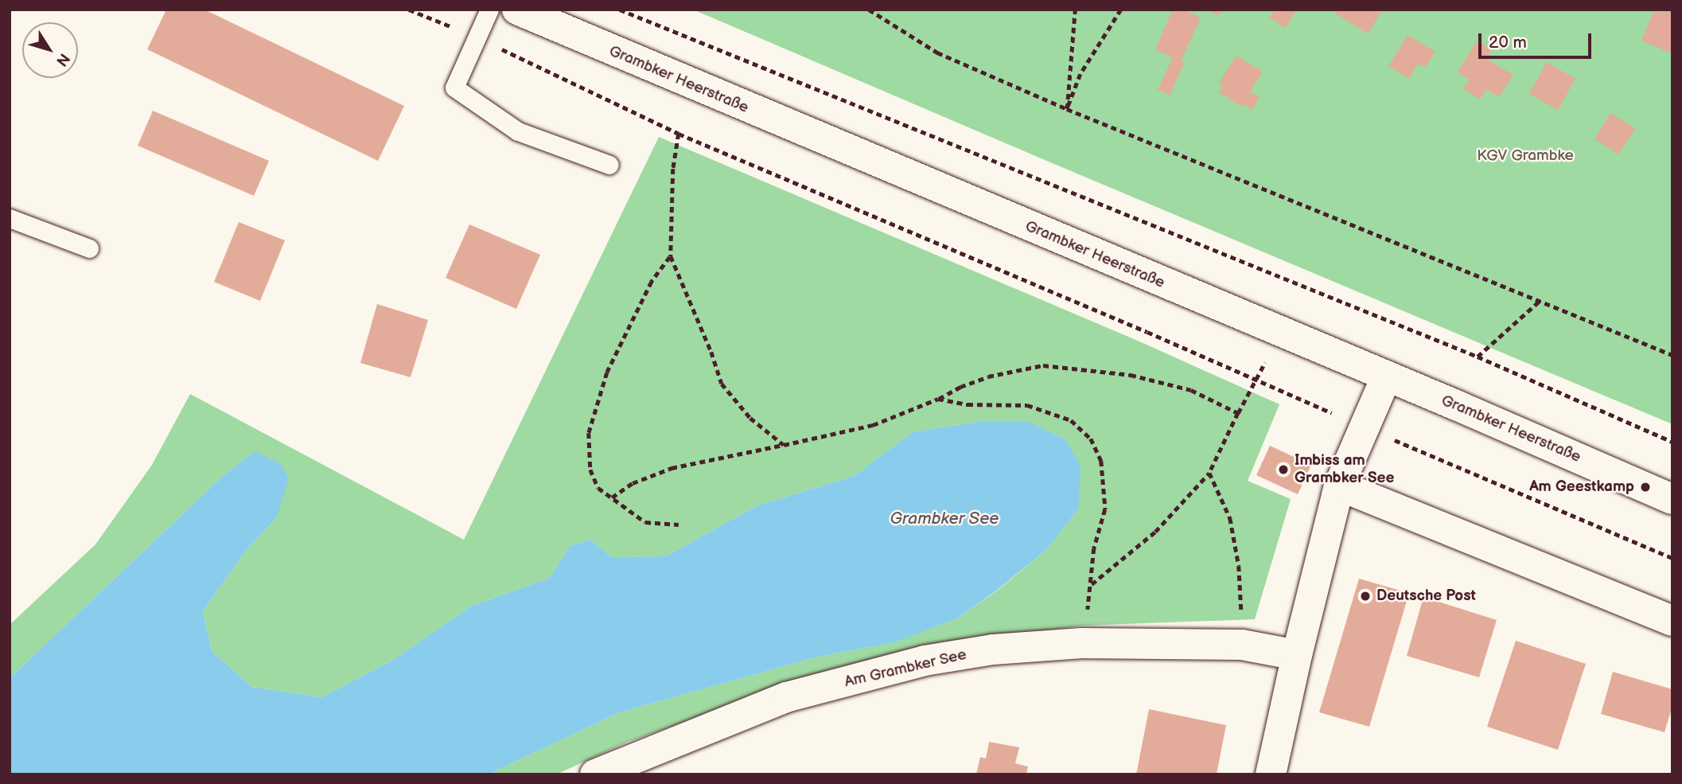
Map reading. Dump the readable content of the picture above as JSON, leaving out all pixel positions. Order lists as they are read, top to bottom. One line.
{"streets":{"street":["Grambker Heerstraße","Am Grambker See"]},"water":["Grambker See"],"parks":["KGV Grambke"],"places":["Imbiss am Grambker See","Am Geestkamp","Deutsche Post"],"scale_bar":"20 m","north":"bottom right"}
